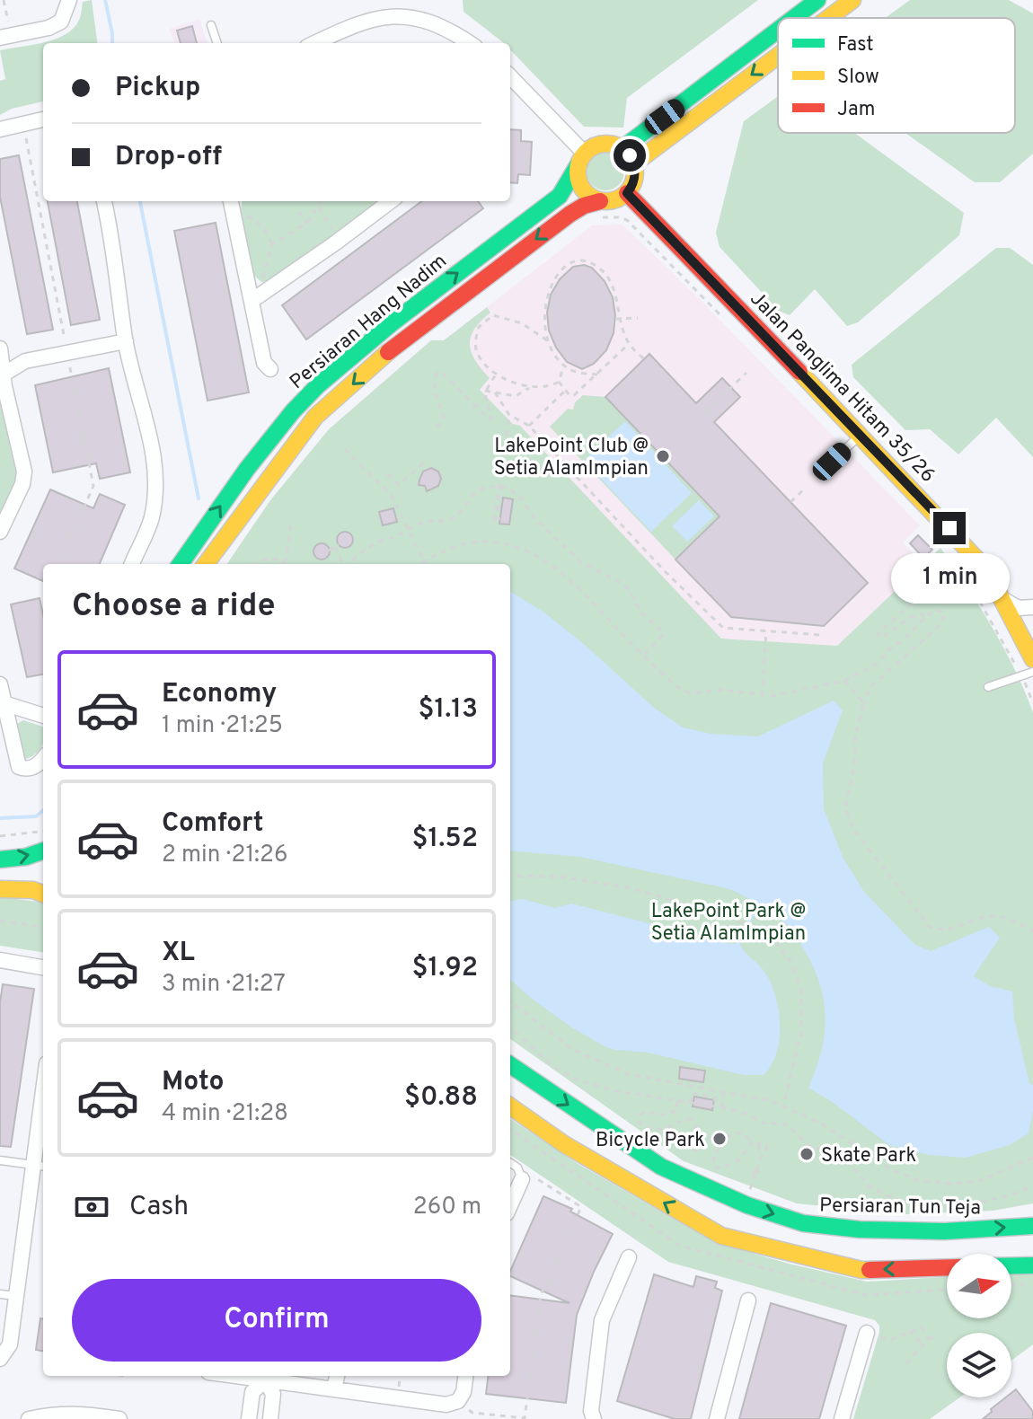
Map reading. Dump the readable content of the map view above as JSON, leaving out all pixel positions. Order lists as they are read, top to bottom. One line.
{"streets":{"street":["Persiaran Hang Nadim","Jalan Panglima Hitam 35/26","Persiaran Tun Teja"]},"crossings":[["Persiaran Hang Nadim","Jalan Panglima Hitam 35/26"]],"parks":["LakePoint Park @ Setia AlamImpian"],"places":["LakePoint Club @ Setia AlamImpian","Bicycle Park","Skate Park"],"legend":["Fast","Slow","Jam"],"north":"right","page":{"banner":["Pickup","Drop-off"],"bubble":"1 min","heading":"Choose a ride","list":[{"name":"Economy","note":"1 min · 21:25","value":"$1.13"},{"name":"Comfort","note":"2 min · 21:26","value":"$1.52"},{"name":"XL","note":"3 min · 21:27","value":"$1.92"},{"name":"Moto","note":"4 min · 21:28","value":"$0.88"}],"pay":["Cash","260 m"],"buttons":"Confirm"}}
